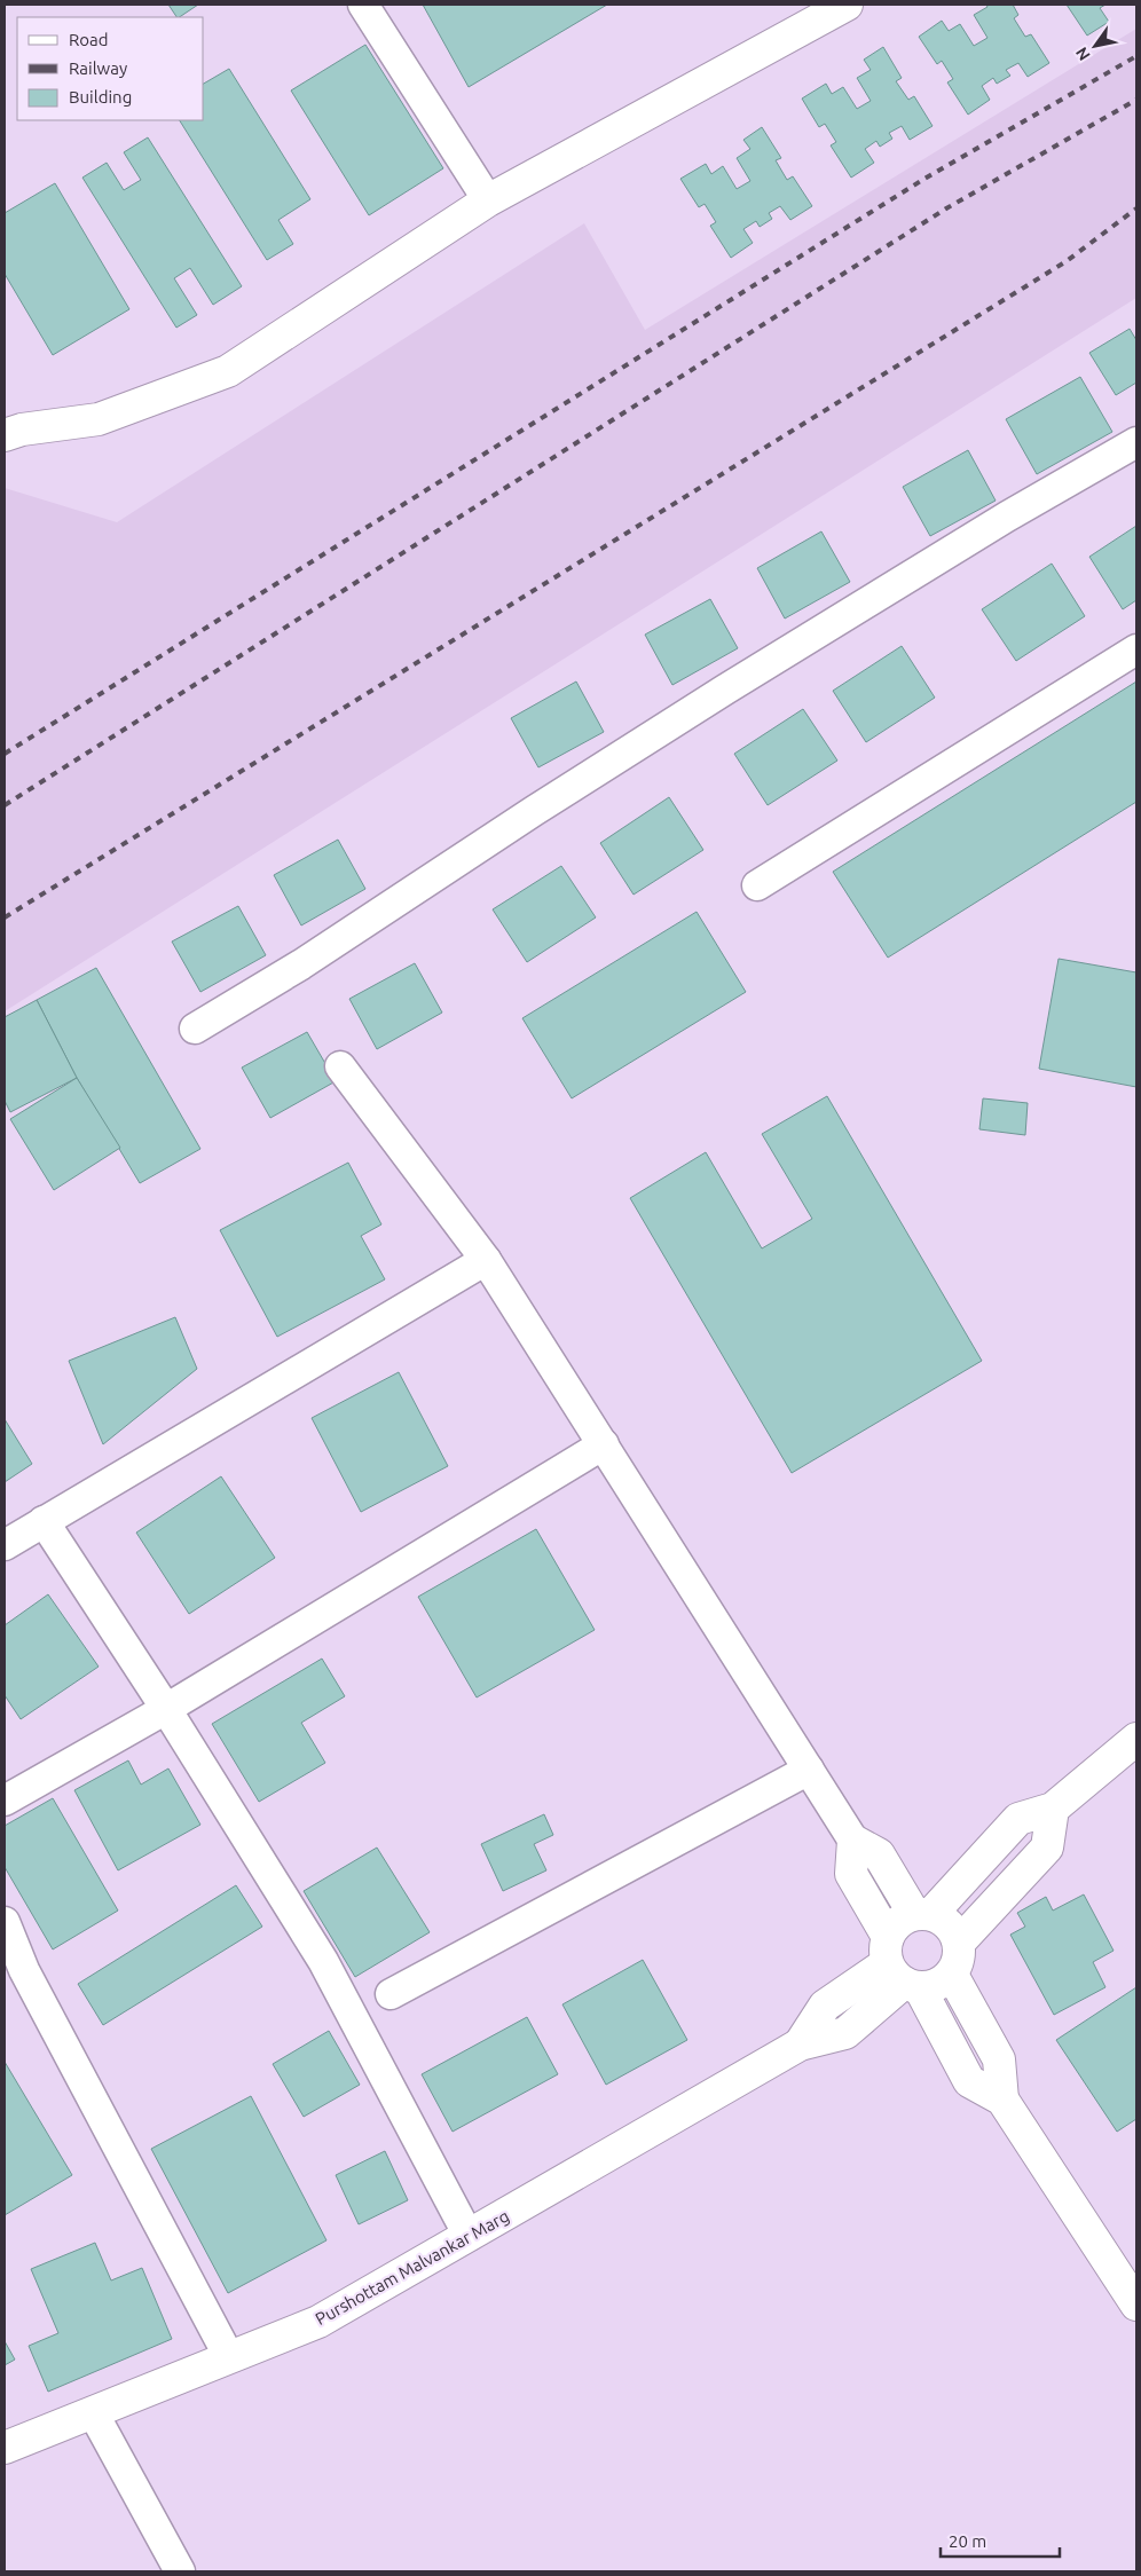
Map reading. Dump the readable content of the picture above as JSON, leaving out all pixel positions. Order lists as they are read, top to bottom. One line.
{"streets":{"street":["Purshottam Malvankar Marg"]},"legend":["Road","Railway","Building"],"scale_bar":"20 m","north":"bottom left"}
